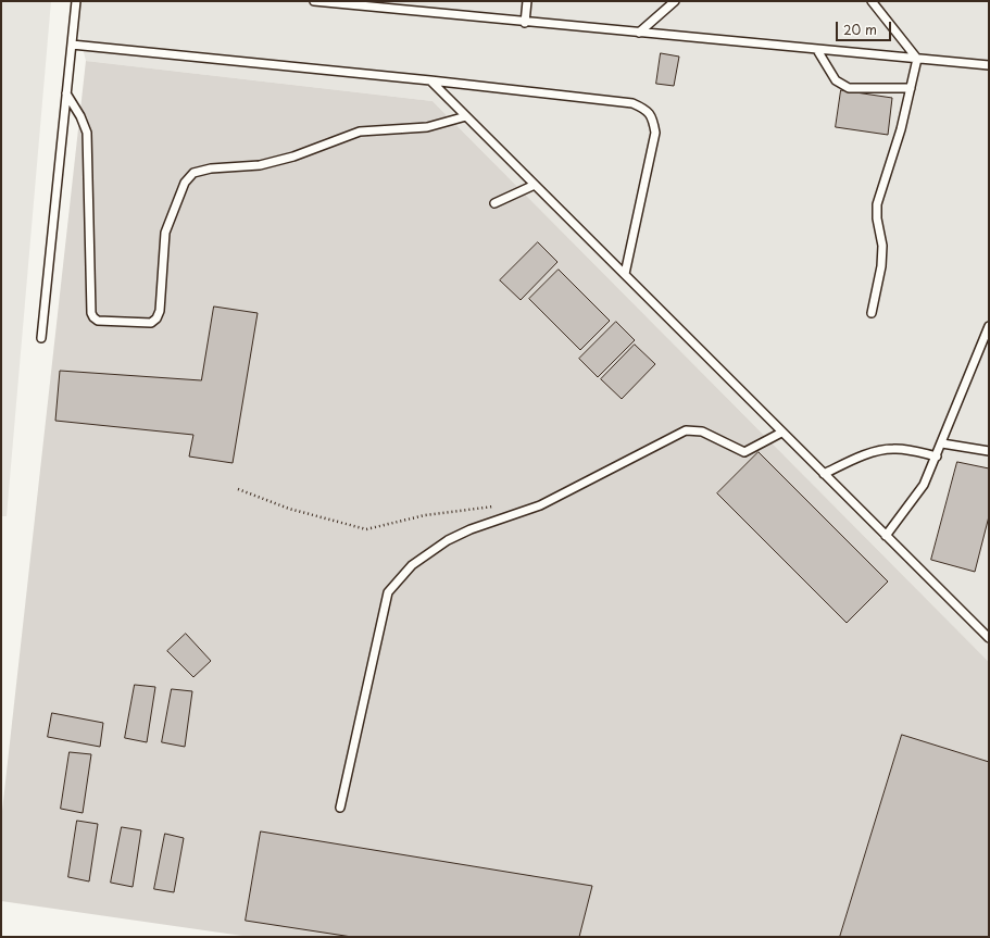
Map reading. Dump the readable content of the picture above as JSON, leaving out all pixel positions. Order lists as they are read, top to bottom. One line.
{"scale_bar":"20 m"}
